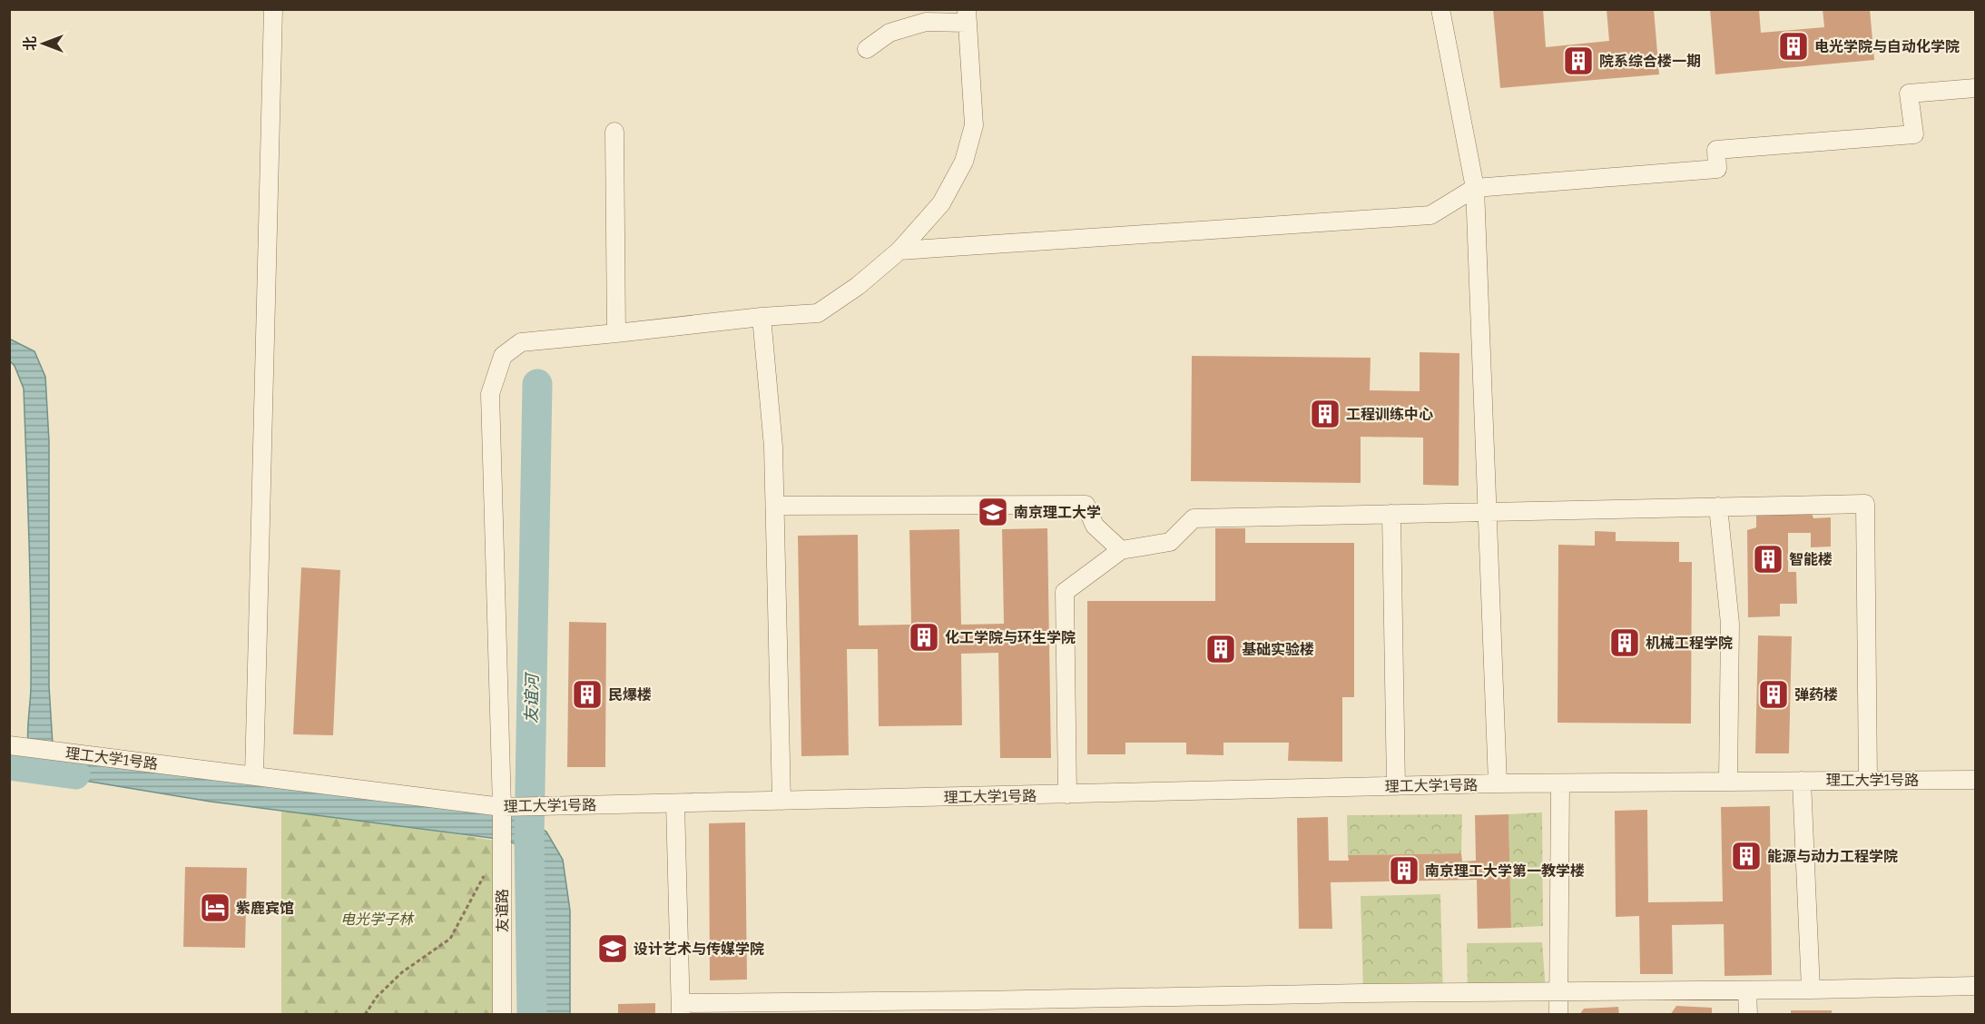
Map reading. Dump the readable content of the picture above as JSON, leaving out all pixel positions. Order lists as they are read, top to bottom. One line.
{"streets":{"street":["理工大学1号路","友谊路"]},"crossings":[["理工大学1号路","友谊路"]],"water":["友谊河"],"parks":["电光学子林"],"places":{"building":["电光学院与自动化学院","院系综合楼一期","工程训练中心","智能楼","化工学院与环生学院","机械工程学院","基础实验楼","民爆楼","弹药楼","能源与动力工程学院","南京理工大学第一教学楼"],"school or university":["南京理工大学","设计艺术与传媒学院"],"hotel":["紫鹿宾馆"]},"north":"left"}
